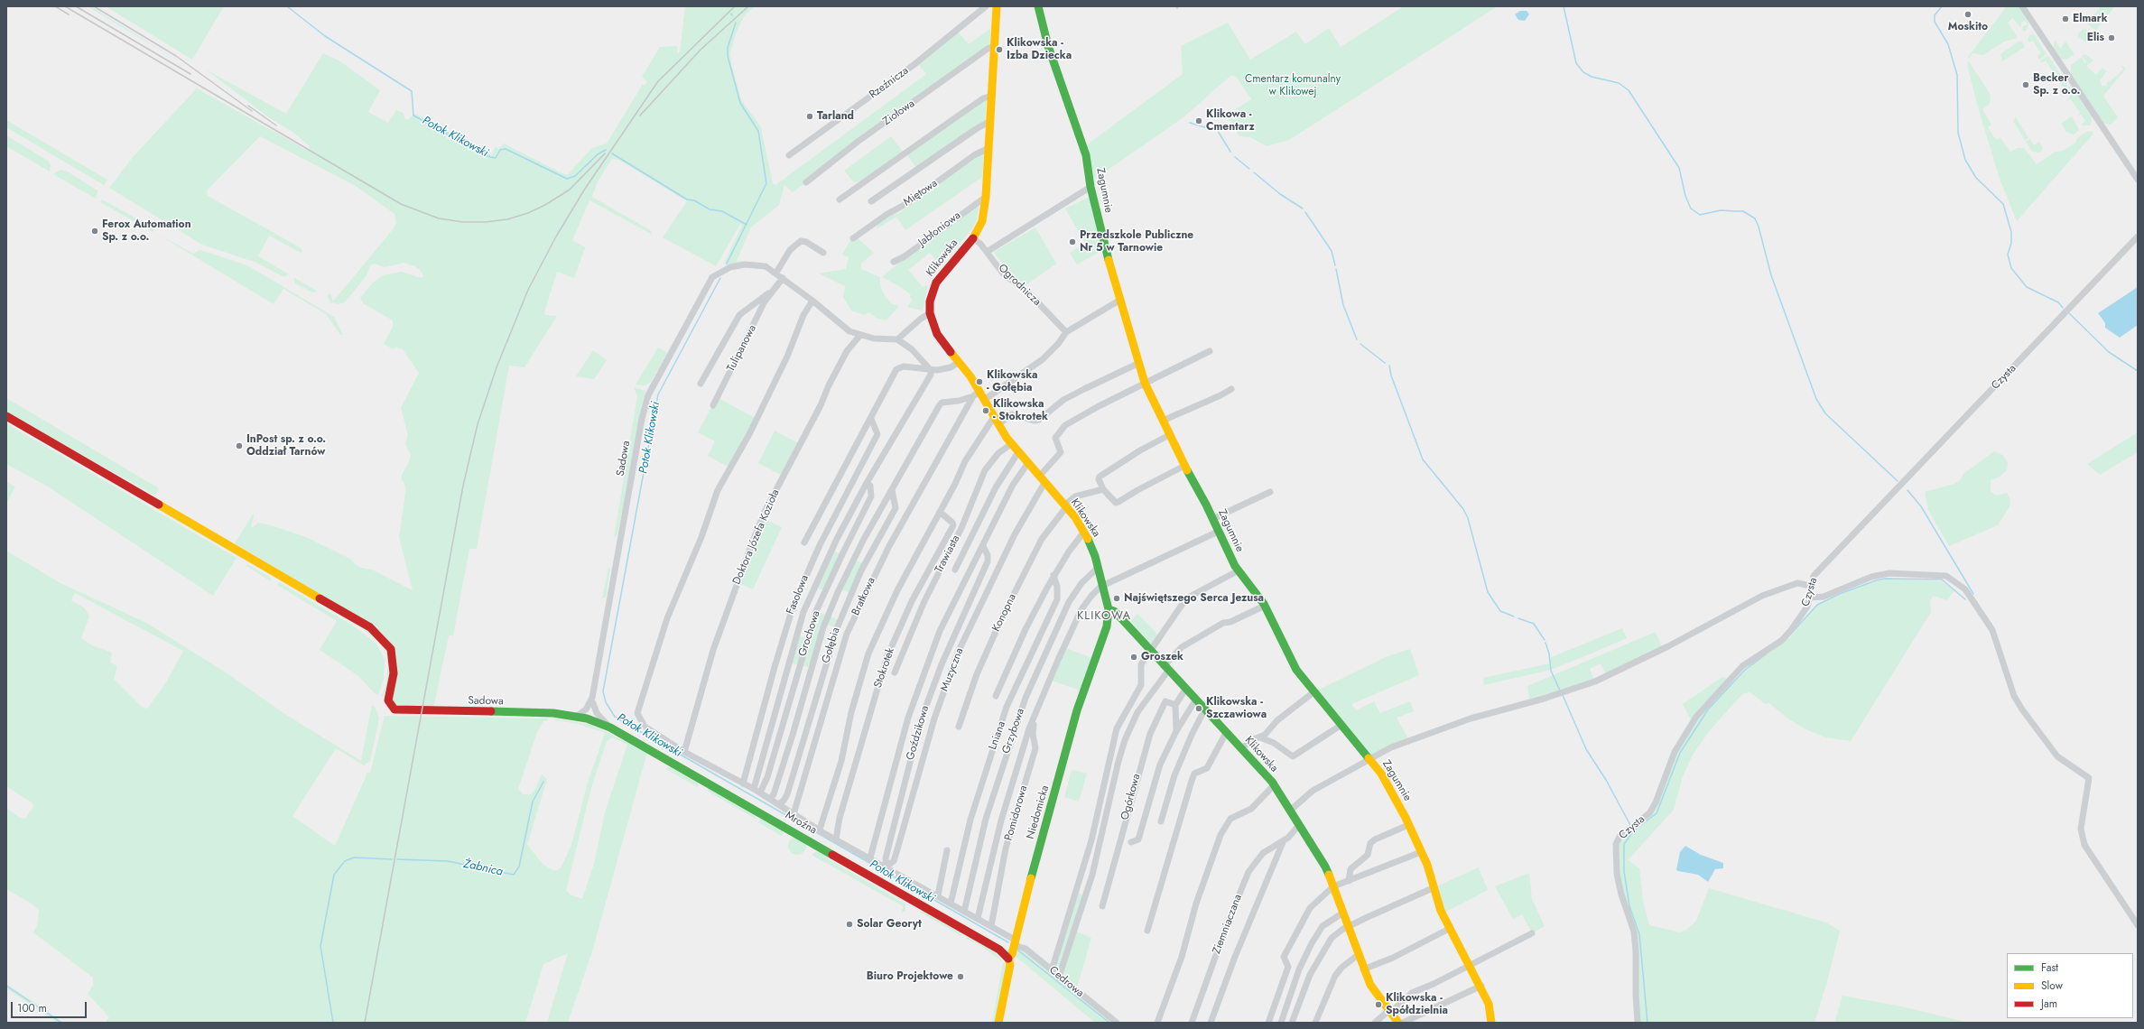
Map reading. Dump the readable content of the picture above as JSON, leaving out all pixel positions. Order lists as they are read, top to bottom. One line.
{"streets":{"street":["Rzeźnicza","Ziołowa","Zagumnie","Miętowa","Jabłoniowa","Klikowska","Ogrodnicza","Tulipanowa","Czysta","Sadowa","Doktora Józefa Kozioła","Trawiasta","Fasolowa","Bratkowa","Konopna","Grochowa","Gołębia","Stokrotek","Muzyczna","Grzybowa","Goździkowa","Lniana","Ogórkowa","Niedomicka","Pomidorowa","Mroźna","Ziemniaczana","Cedrowa"]},"crossings":[["Ziołowa","Klikowska"],["Zagumnie","Pomidorowa"],["Miętowa","Klikowska"],["Jabłoniowa","Klikowska"],["Klikowska","Ogrodnicza"],["Klikowska","Trawiasta"],["Klikowska","Bratkowa"],["Klikowska","Konopna"],["Klikowska","Gołębia"],["Klikowska","Stokrotek"],["Klikowska","Muzyczna"],["Klikowska","Grzybowa"],["Klikowska","Goździkowa"],["Klikowska","Niedomicka"],["Klikowska","Pomidorowa"],["Klikowska","Ziemniaczana"],["Tulipanowa","Sadowa"],["Sadowa","Doktora Józefa Kozioła"],["Sadowa","Mroźna"],["Sadowa","Cedrowa"],["Doktora Józefa Kozioła","Cedrowa"],["Fasolowa","Cedrowa"],["Bratkowa","Gołębia"],["Bratkowa","Cedrowa"],["Grochowa","Cedrowa"],["Gołębia","Cedrowa"],["Stokrotek","Cedrowa"],["Muzyczna","Goździkowa"],["Muzyczna","Cedrowa"],["Grzybowa","Cedrowa"],["Goździkowa","Cedrowa"],["Lniana","Cedrowa"],["Niedomicka","Mroźna"],["Niedomicka","Cedrowa"],["Pomidorowa","Cedrowa"]],"districts":["KLIKOWA"],"water":["Potok Klikowski","Żabnica"],"parks":["Cmentarz komunalny w Klikowej"],"places":["Moskito","Elmark","Elis","Klikowska - Izba Dziecka","Becker Sp. z o.o.","Tarland","Klikowa - Cmentarz","Ferox Automation Sp. z o.o.","Przedszkole Publiczne Nr 5 w Tarnowie","Klikowska - Gołębia","Klikowska - Stokrotek","InPost sp. z o.o. Oddział Tarnów","Najświętszego Serca Jezusa","Groszek","Klikowska - Szczawiowa","Solar Georyt","Biuro Projektowe","Klikowska - Spółdzielnia"],"legend":["Fast","Slow","Jam"],"scale_bar":"100 m"}
